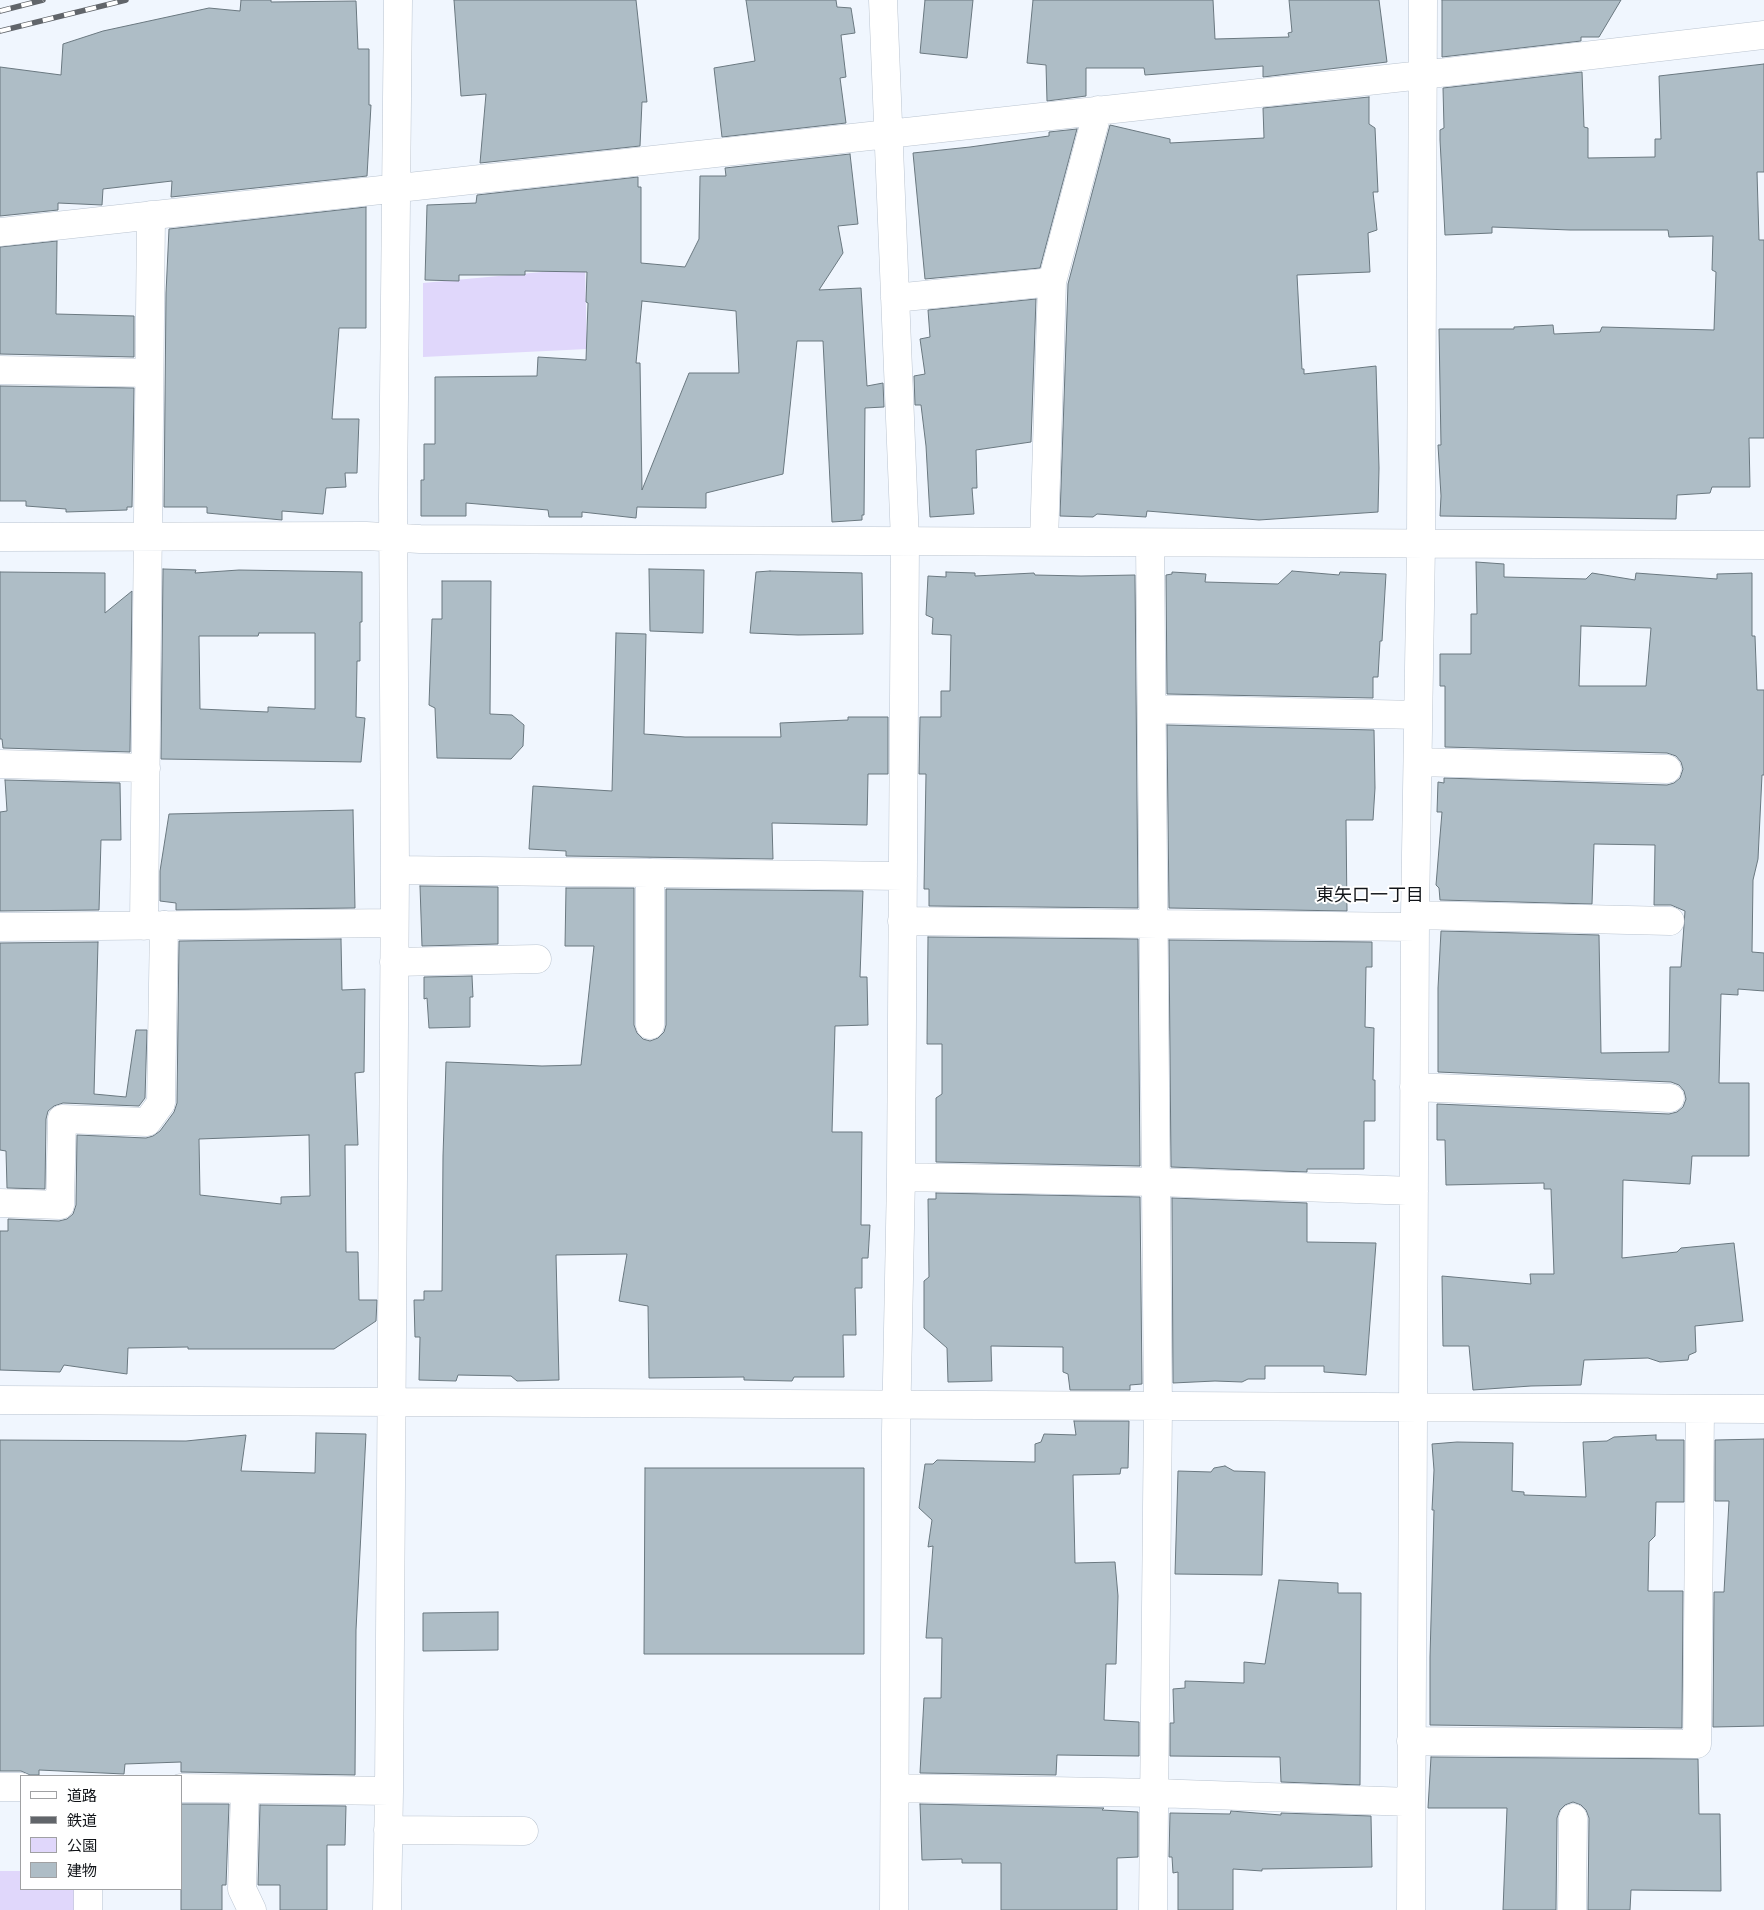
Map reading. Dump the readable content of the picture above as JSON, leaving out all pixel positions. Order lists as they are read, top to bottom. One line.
{"districts":["東矢口一丁目"],"legend":["道路","鉄道","公園","建物"]}
